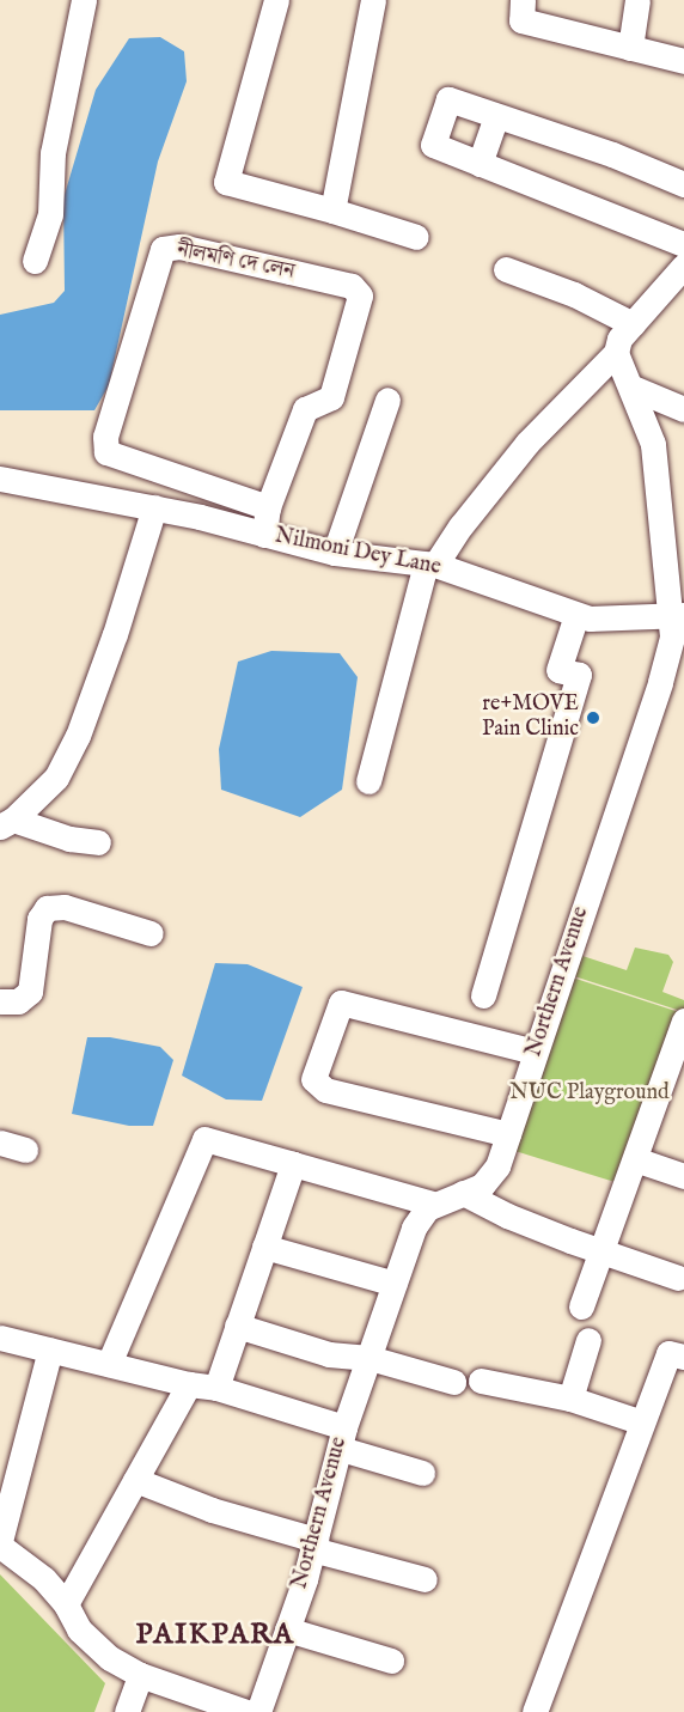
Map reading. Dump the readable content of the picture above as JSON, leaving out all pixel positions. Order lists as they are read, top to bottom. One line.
{"streets":{"street":["নীলমণি দে লেন","Nilmoni Dey Lane","Northern Avenue"]},"crossings":[["নীলমণি দে লেন","Nilmoni Dey Lane"],["Nilmoni Dey Lane","Northern Avenue"]],"districts":["PAIKPARA"],"parks":["NUC Playground"],"places":["re+MOVE Pain Clinic"]}
